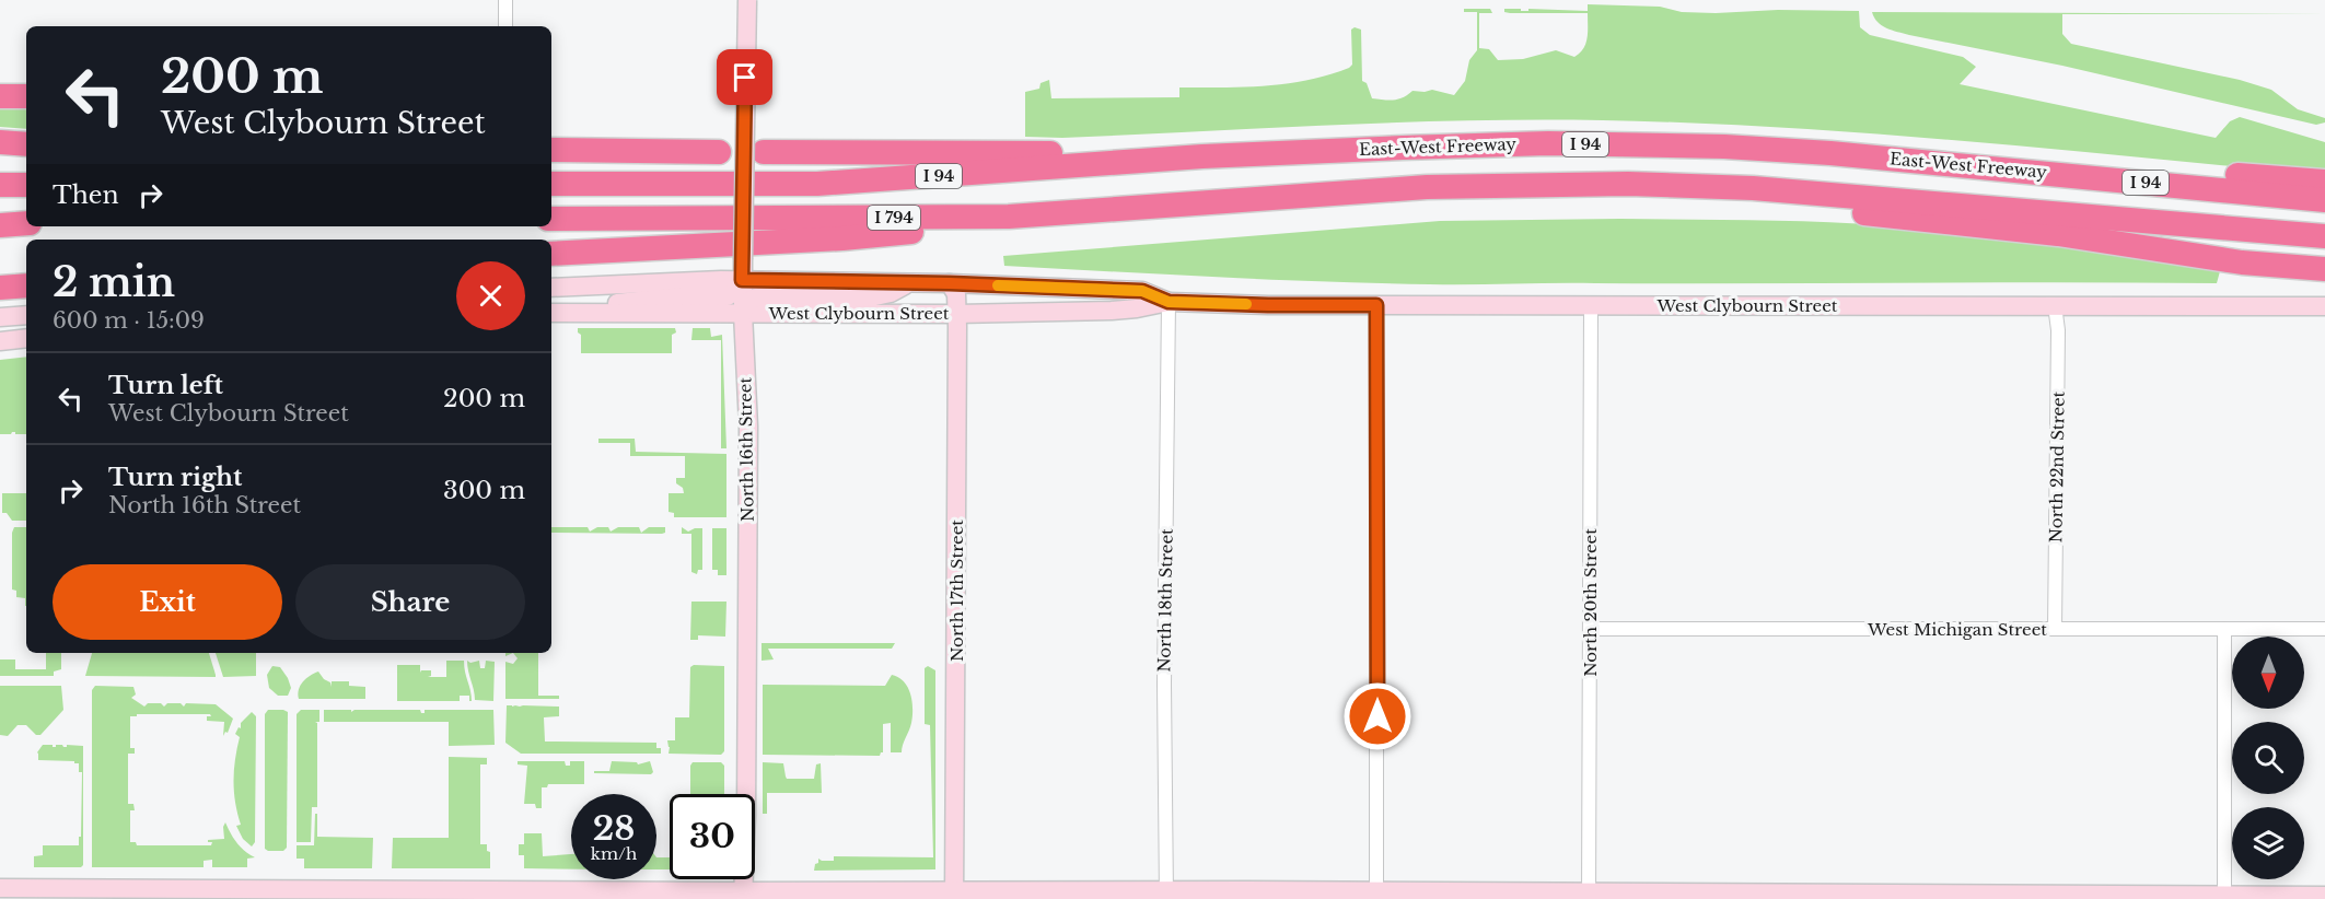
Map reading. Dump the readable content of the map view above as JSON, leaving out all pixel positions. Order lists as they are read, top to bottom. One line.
{"streets":{"highway":["I 94","East-West Freeway","I 794"],"main road":["West Clybourn Street","North 16th Street","North 17th Street"],"street":["North 22nd Street","North 18th Street","North 20th Street","West Michigan Street"]},"crossings":[["West Clybourn Street","North 16th Street"],["West Clybourn Street","North 22nd Street"],["West Clybourn Street","North 17th Street"],["West Clybourn Street","North 18th Street"],["West Clybourn Street","North 20th Street"],["North 22nd Street","West Michigan Street"],["North 20th Street","West Michigan Street"]],"north":"bottom","page":{"turn":["200 m","West Clybourn Street"],"then":"Then","heading":["2 min","600 m · 15:09"],"list":[{"name":"Turn left","note":"West Clybourn Street","value":"200 m"},{"name":"Turn right","note":"North 16th Street","value":"300 m"}],"buttons":["Exit","Share"],"speed":"28 km/h","limit":"30"}}
